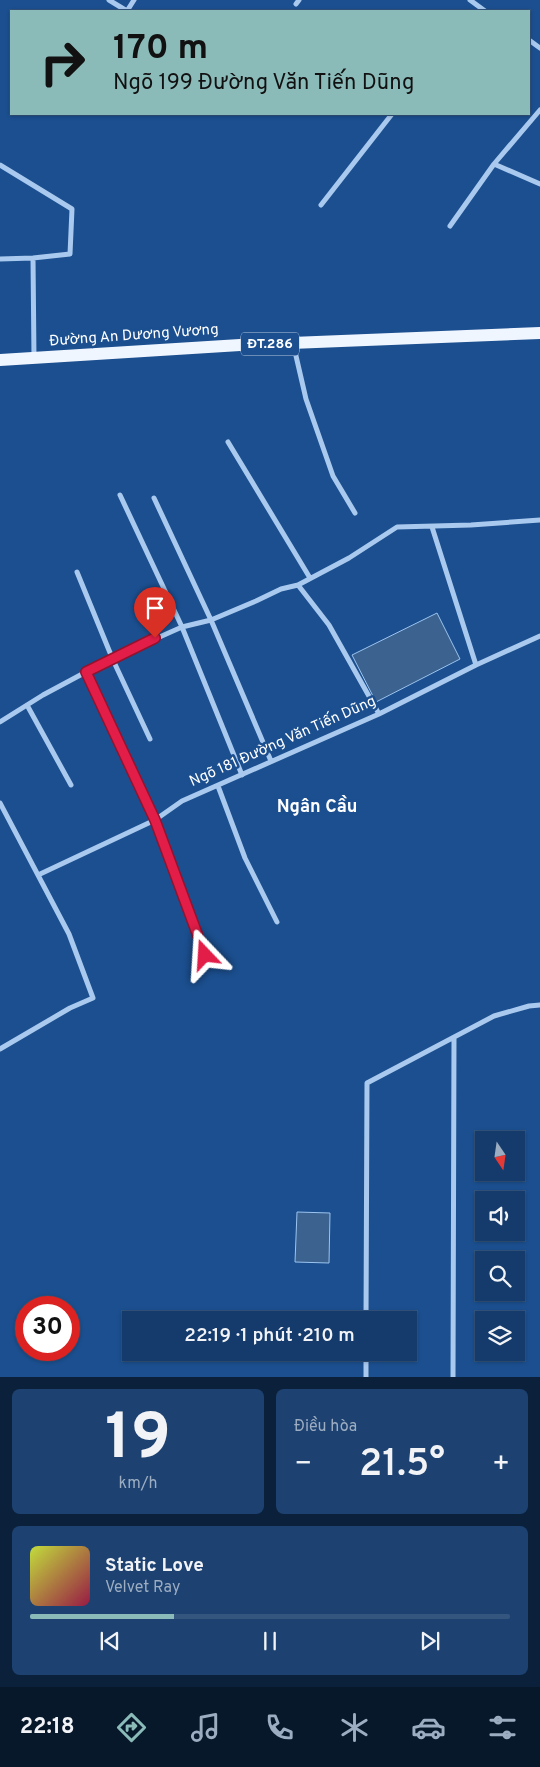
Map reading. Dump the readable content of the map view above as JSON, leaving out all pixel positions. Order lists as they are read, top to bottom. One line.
{"streets":{"main road":["Đường An Dương Vương","ĐT.286"],"street":["Ngõ 181 Đường Văn Tiến Dũng"]},"districts":["Ngân Cầu"],"north":"bottom","page":{"turn":["170 m","Ngõ 199 Đường Văn Tiến Dũng"],"limit":"30","trip":"22:19 · 1 phút · 210 m","tile":[["19","km/h"],"Điều hòa"],"heat":["−","21.5°","+"],"song":["Static Love","Velvet Ray"],"tabs":"22:18"}}
